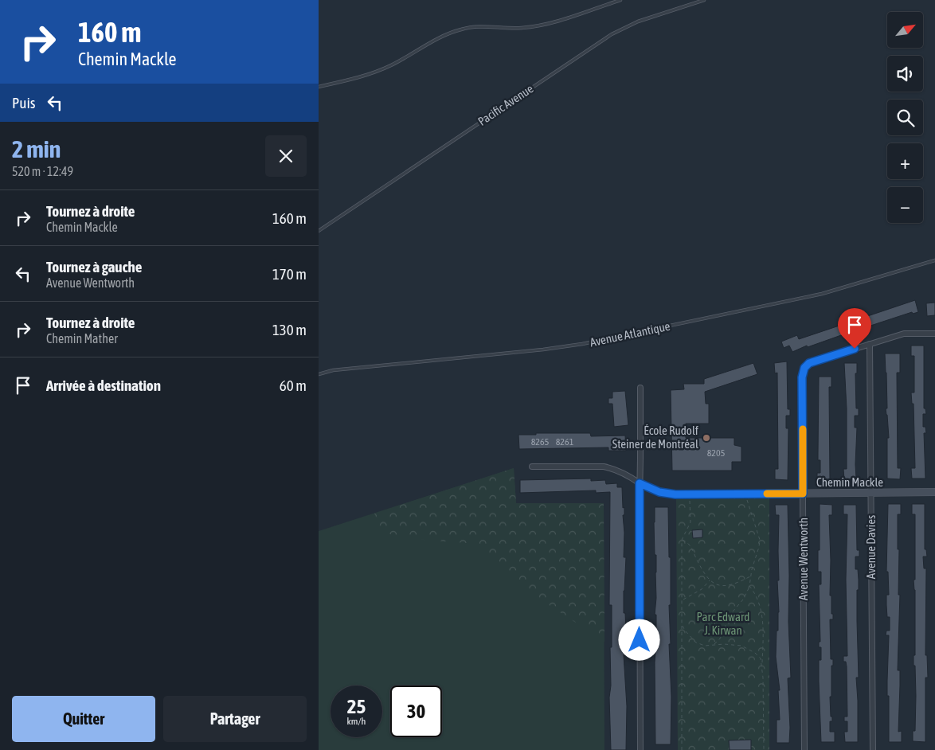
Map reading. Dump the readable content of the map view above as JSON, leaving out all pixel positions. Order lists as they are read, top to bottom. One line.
{"streets":{"street":["Chemin Mackle","Avenue Davies","Avenue Wentworth"],"lane":["Pacific Avenue","Avenue Atlantique"]},"crossings":[["Chemin Mackle","Avenue Davies"],["Chemin Mackle","Avenue Wentworth"],["Avenue Davies","Avenue Wentworth"]],"parks":["Parc Edward J. Kirwan"],"places":["École Rudolf Steiner de Montréal"],"house_numbers":["8265","8261","8205"],"north":"top right","page":{"turn":["160 m","Chemin Mackle"],"map_buttons":["+","−"],"then":"Puis","heading":["2 min","520 m · 12:49"],"list":[{"name":"Tournez à droite","note":"Chemin Mackle","value":"160 m"},{"name":"Tournez à gauche","note":"Avenue Wentworth","value":"170 m"},{"name":"Tournez à droite","note":"Chemin Mather","value":"130 m"},{"name":"Arrivée à destination","value":"60 m"}],"speed":"25 km/h","limit":"30","buttons":["Quitter","Partager"]}}
